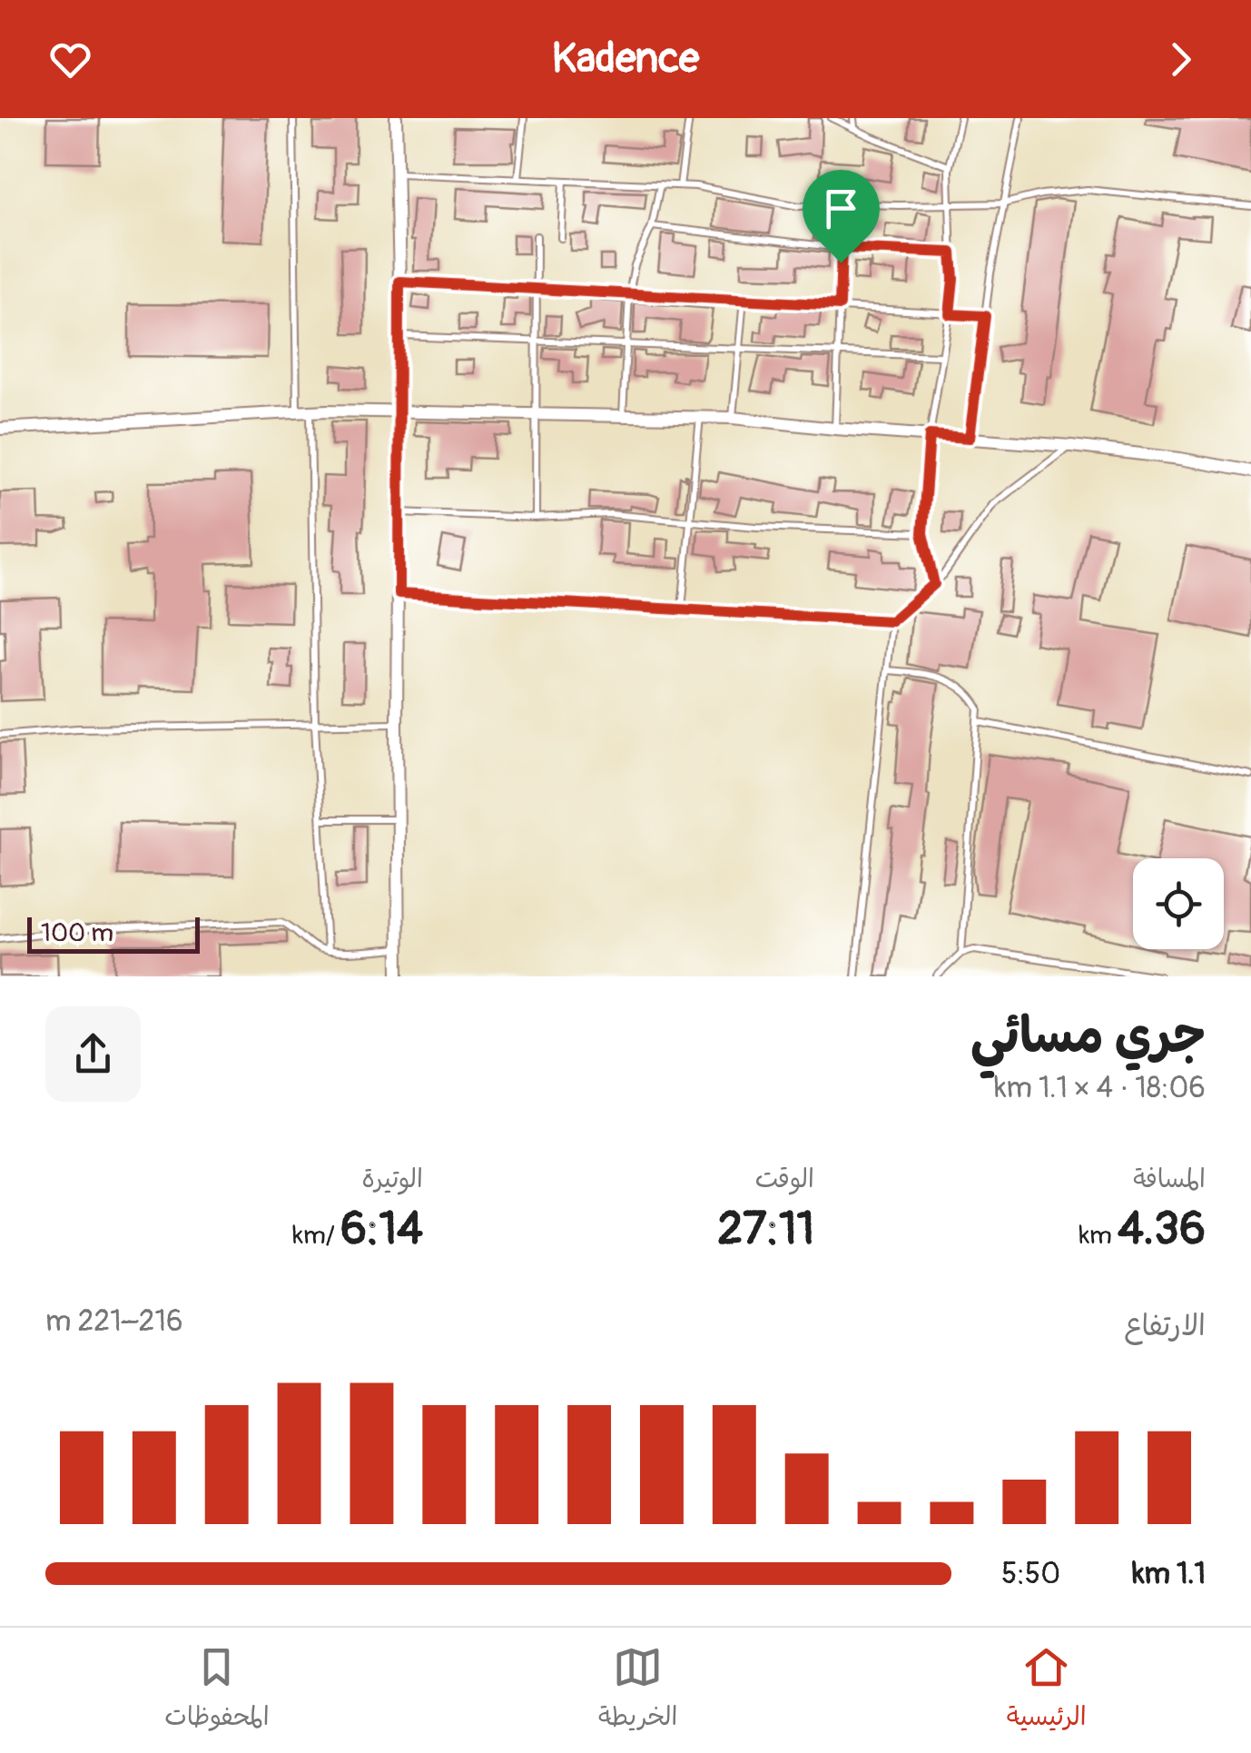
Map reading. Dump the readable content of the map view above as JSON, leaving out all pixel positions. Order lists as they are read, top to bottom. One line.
{"scale_bar":"100 m","page":{"header":"Kadence","scale":"100 m","heading":["جري مسائي","18:06 · 4 × 1.1 km"],"stats":[["المسافة","4.36 km"],["الوقت","27:11"],["الوتيرة","6:14 /km"]],"chart":["الارتفاع","216–221 m"],"list":[{"name":"1.1 km","note":"5:50"}],"tabs":["الرئيسية","الخريطة","المحفوظات"]}}
